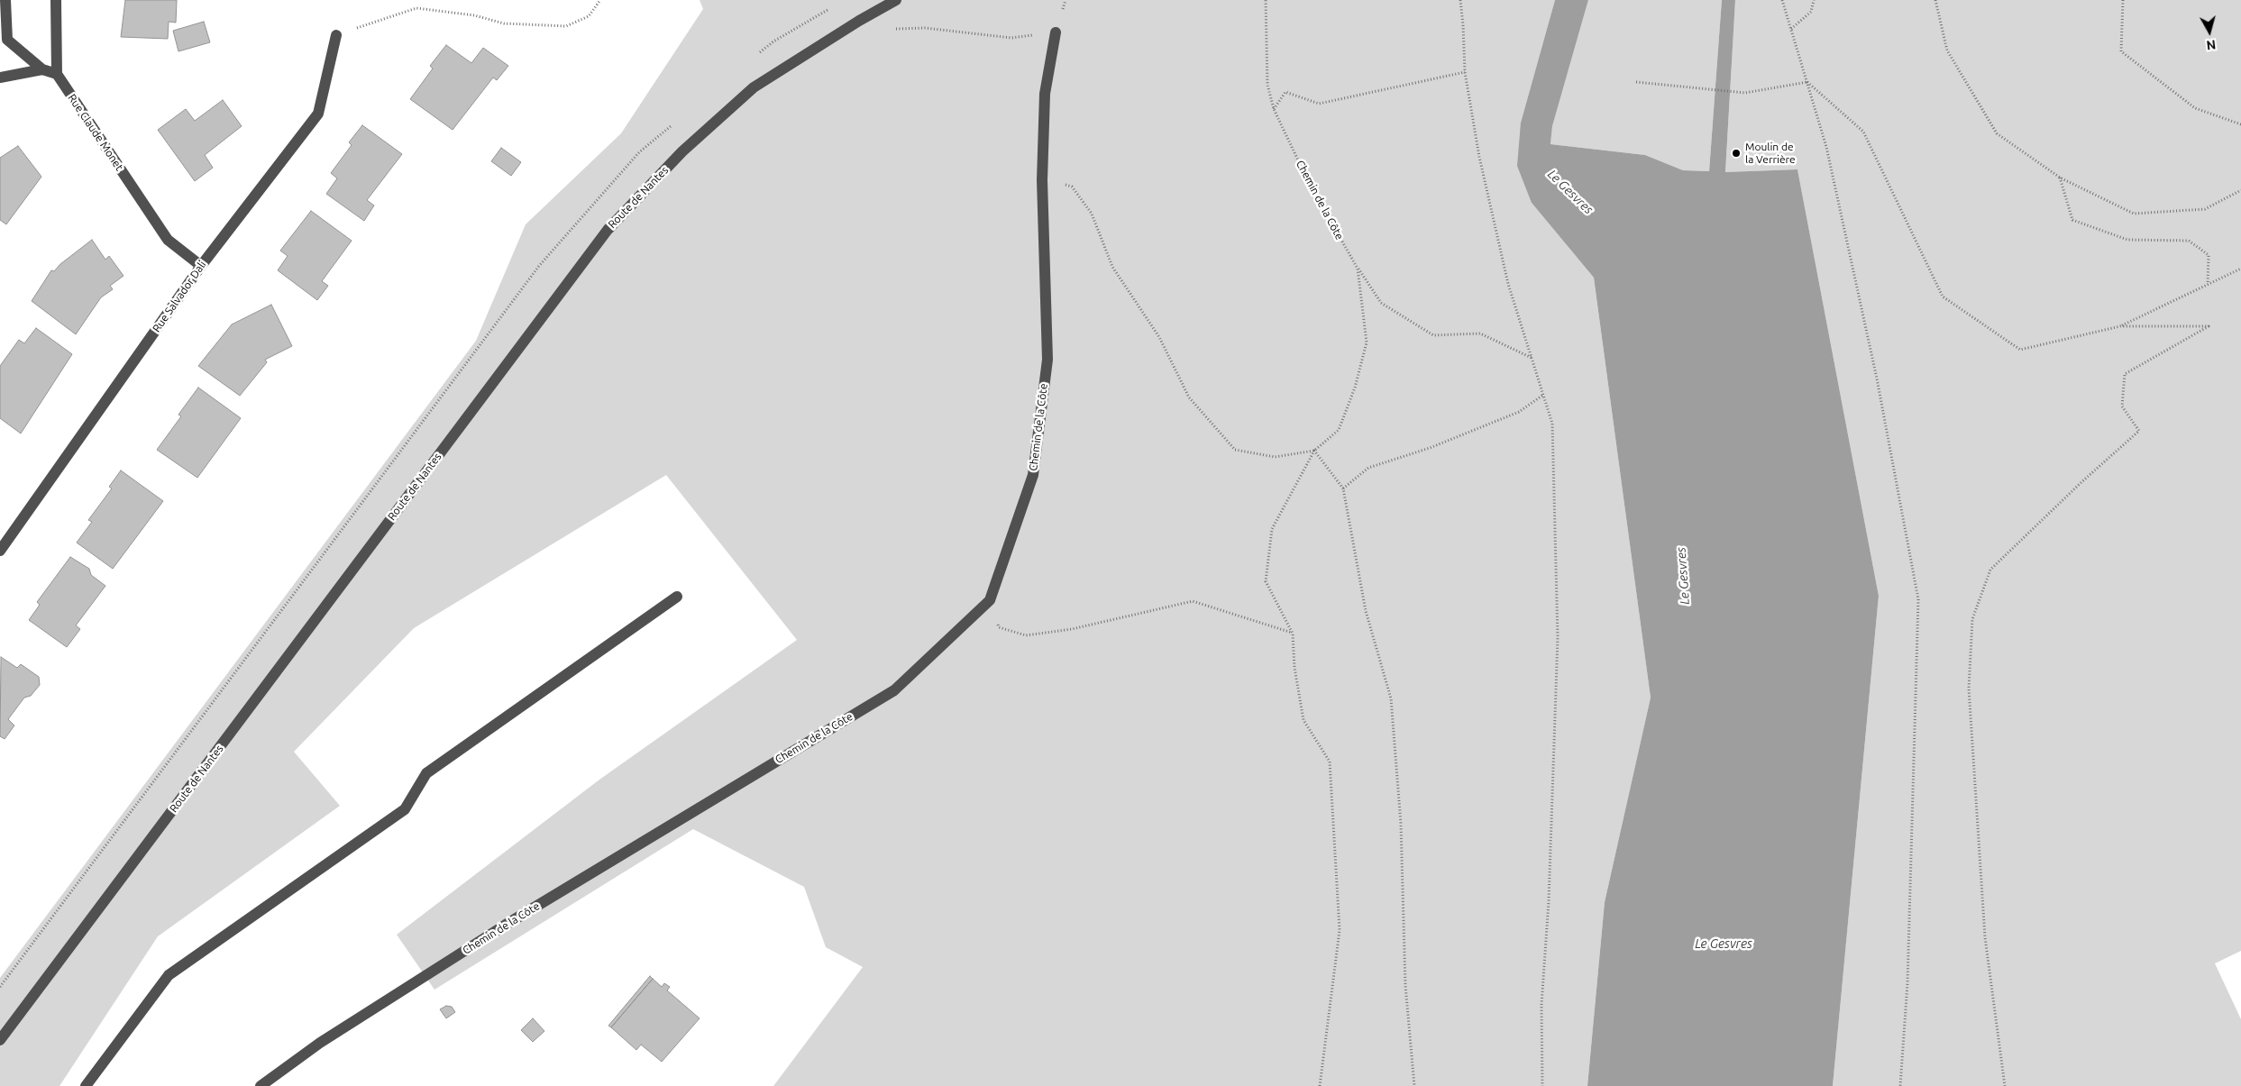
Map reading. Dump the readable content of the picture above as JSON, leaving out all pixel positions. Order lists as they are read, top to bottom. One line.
{"streets":{"street":["Rue Claude Monet","Route de Nantes","Chemin de la Côte","Rue Salvador Dali"]},"crossings":[["Rue Claude Monet","Rue Salvador Dali"]],"water":["Le Gesvres"],"places":["Moulin de la Verrière"],"north":"bottom"}
